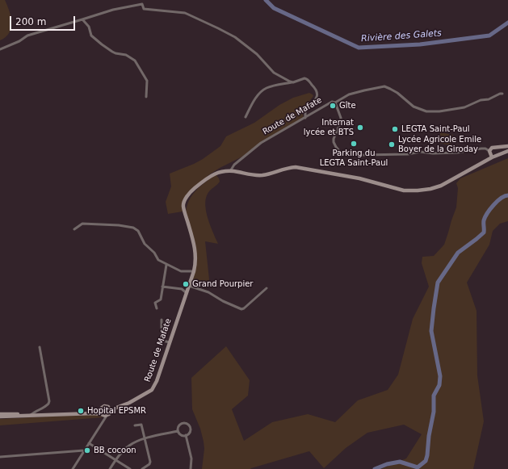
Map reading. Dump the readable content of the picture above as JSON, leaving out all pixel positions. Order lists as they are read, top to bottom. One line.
{"streets":{"main road":["Route de Mafate"]},"water":["Rivière des Galets"],"places":["Gîte","Internat lycée et BTS","LEGTA Saint-Paul","Parking du LEGTA Saint-Paul","Lycée Agricole Emile Boyer de la Giroday","Grand Pourpier","Hopital EPSMR","BB cocoon"],"scale_bar":"200 m"}
